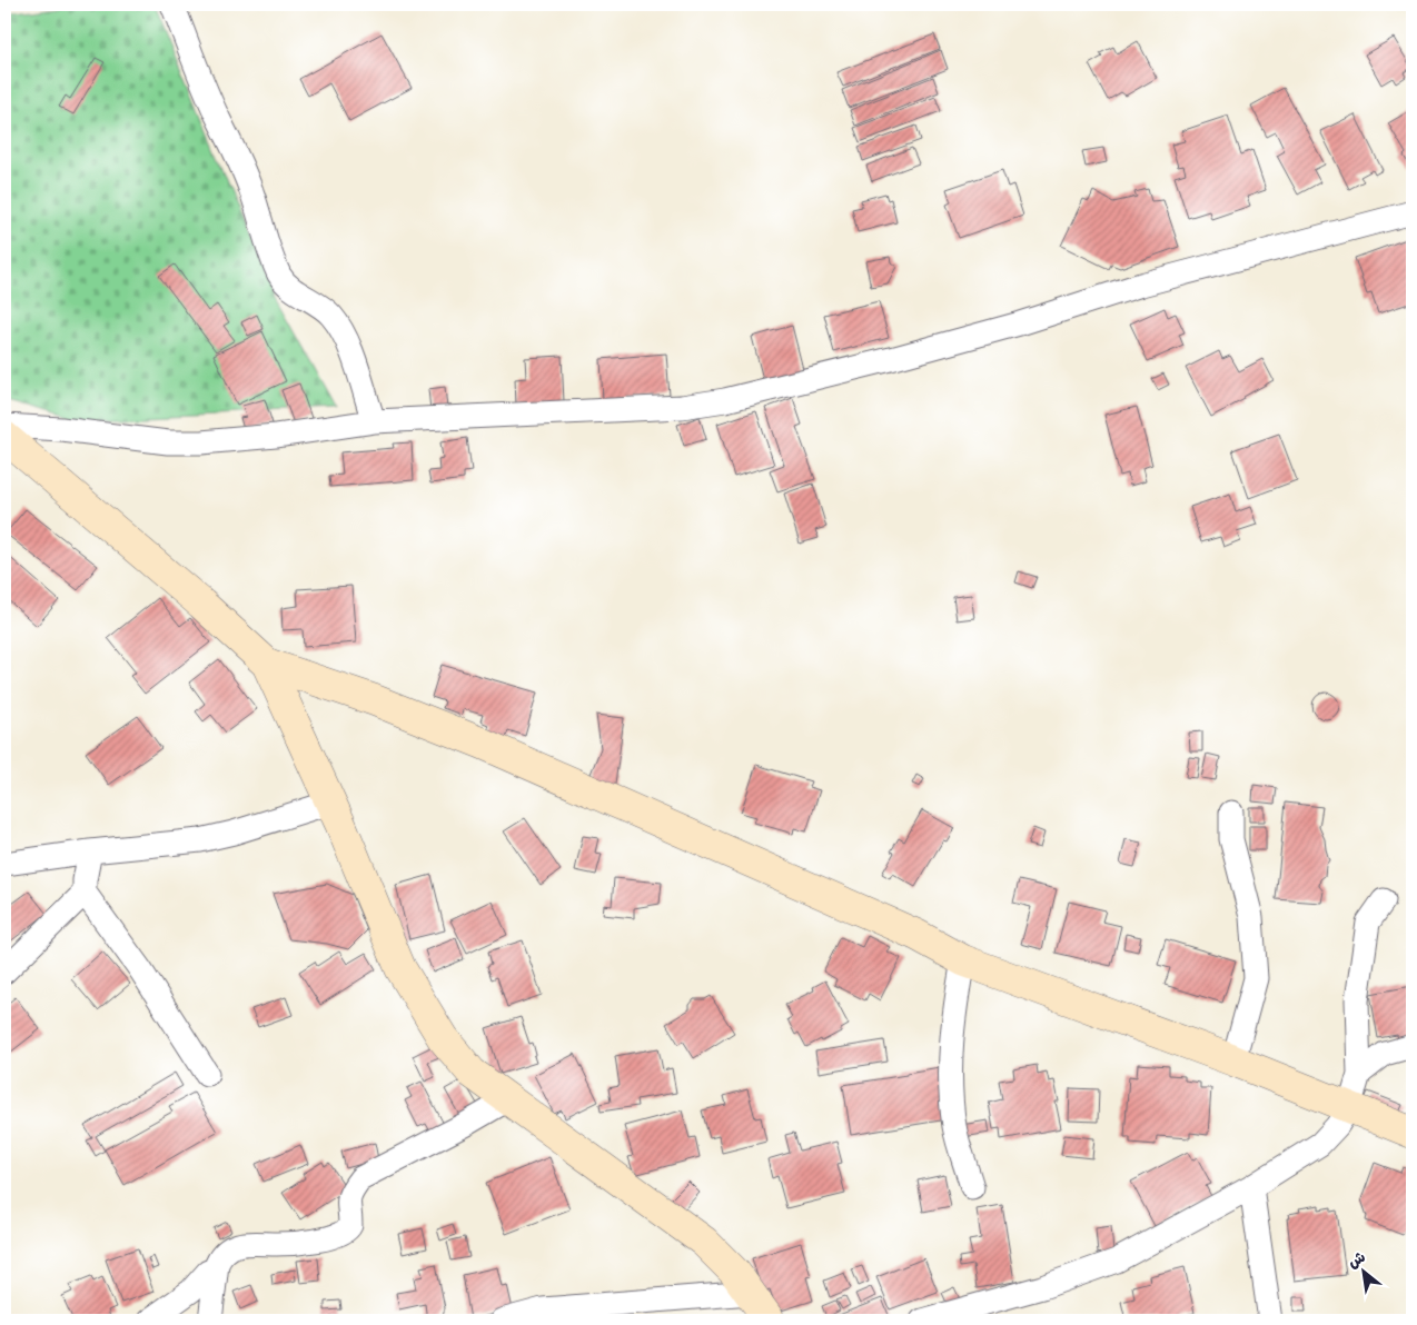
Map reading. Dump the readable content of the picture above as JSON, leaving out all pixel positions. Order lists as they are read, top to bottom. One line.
{"north":"top left"}
